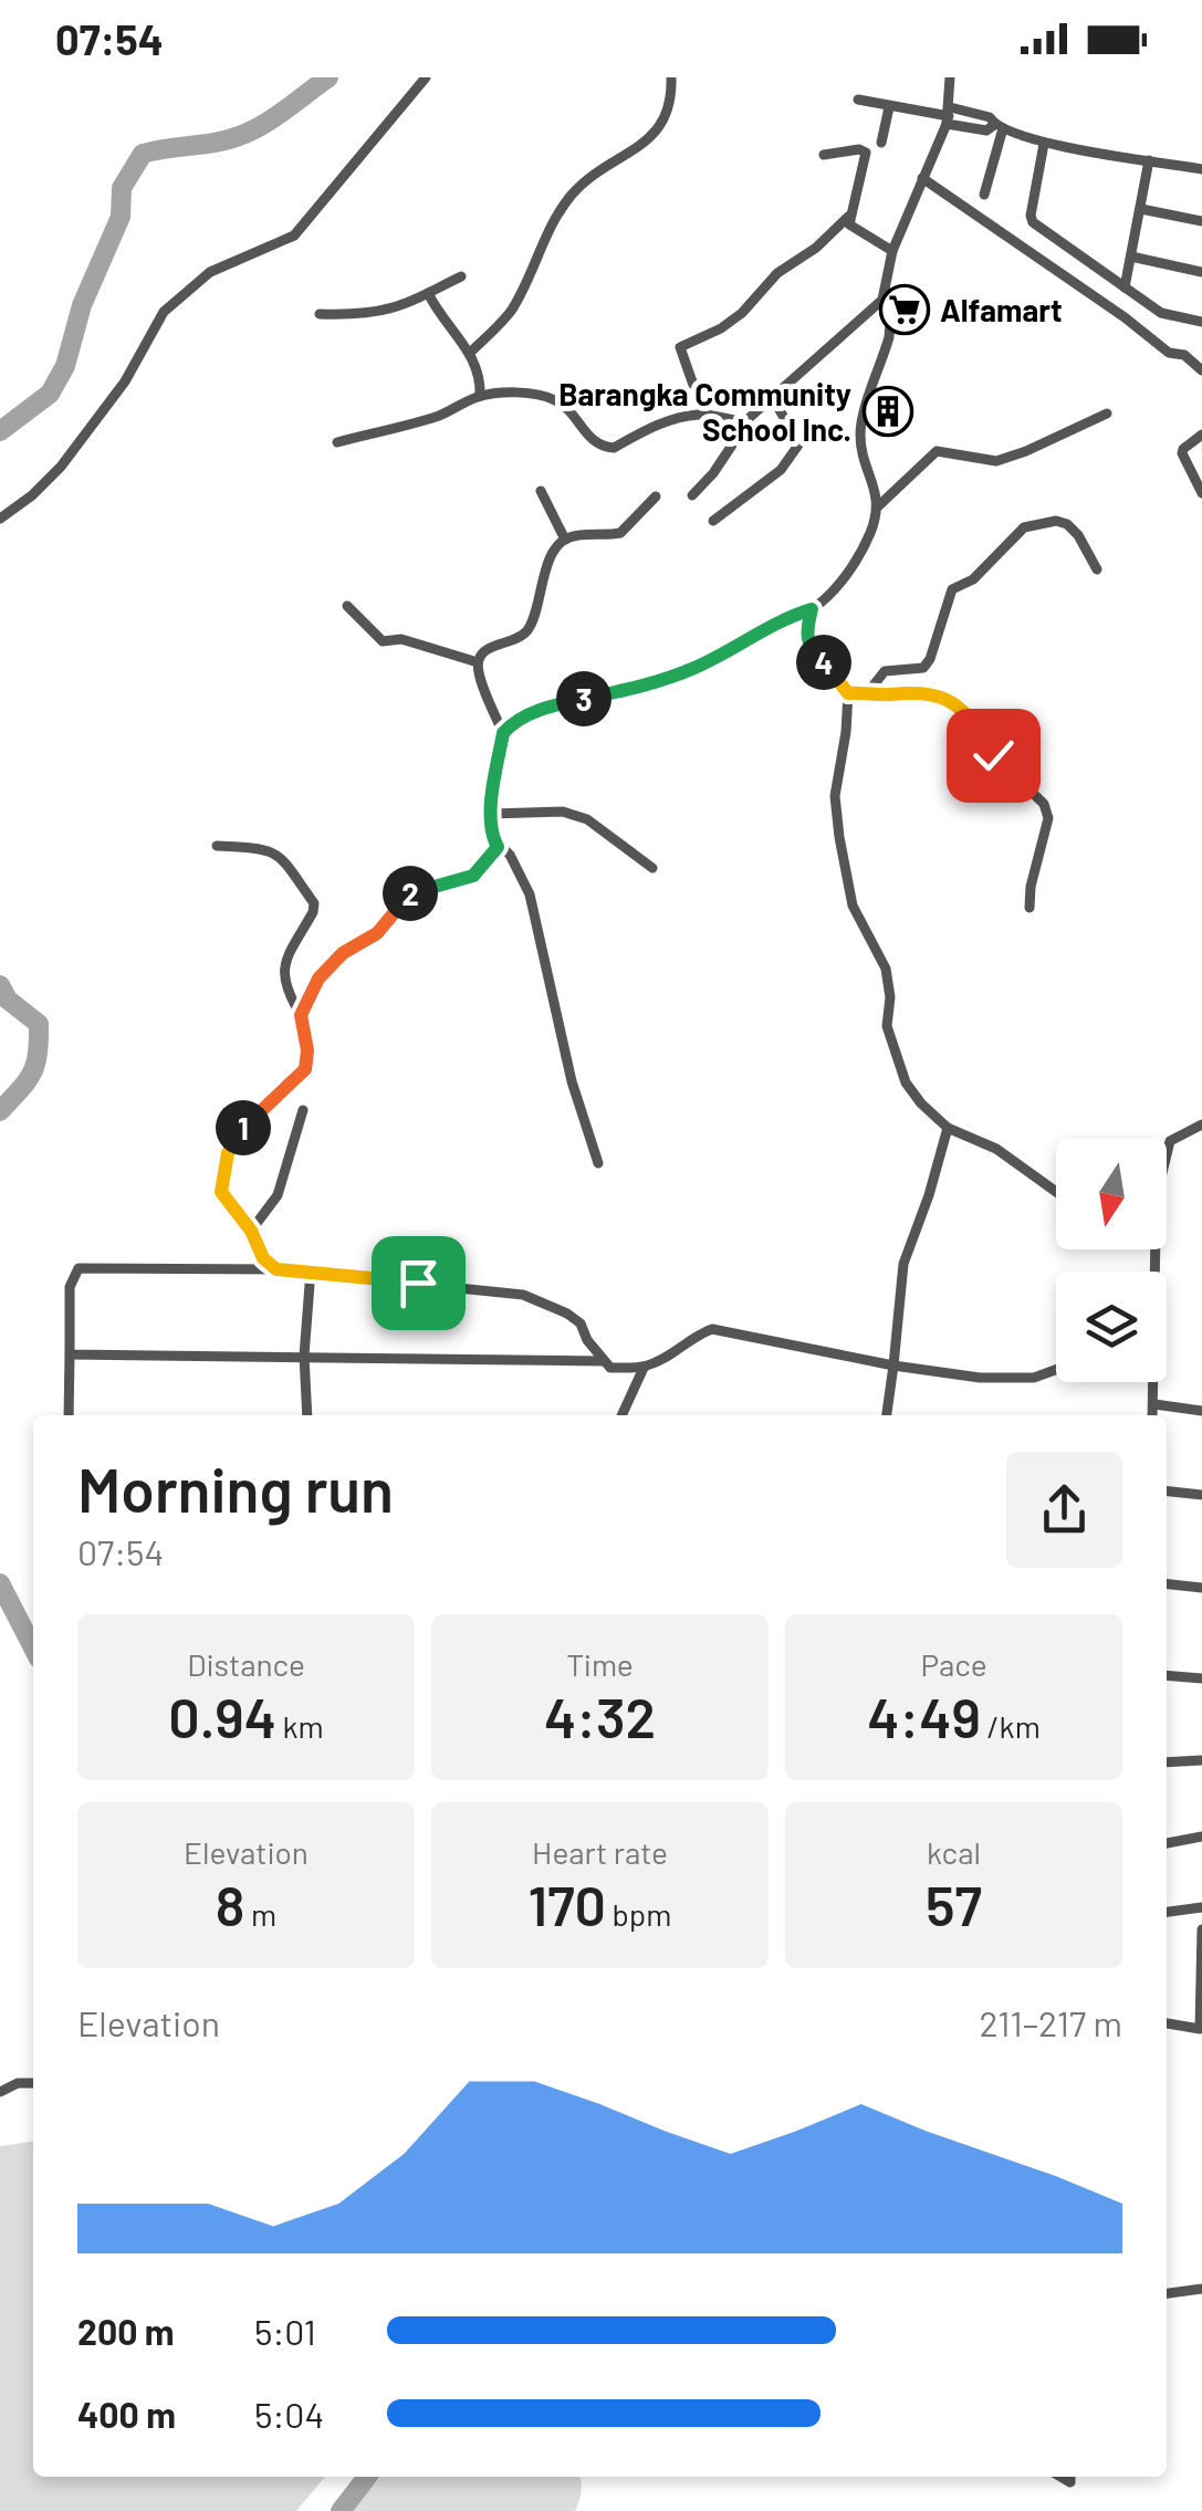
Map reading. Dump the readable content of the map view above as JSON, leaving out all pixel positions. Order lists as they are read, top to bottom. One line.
{"places":{"supermarket":["Alfamart"],"building":["Barangka Community School Inc."]},"north":"bottom","page":{"status":"07:54","pins":["4","3","2","1"],"heading":["Morning run","07:54"],"stats":[["Distance","0.94 km"],["Time","4:32"],["Pace","4:49 /km"],["Elevation","8 m"],["Heart rate","170 bpm"],["kcal","57"]],"chart":["Elevation","211–217 m"],"list":[{"name":"200 m","note":"5:01"},{"name":"400 m","note":"5:04"}]}}
